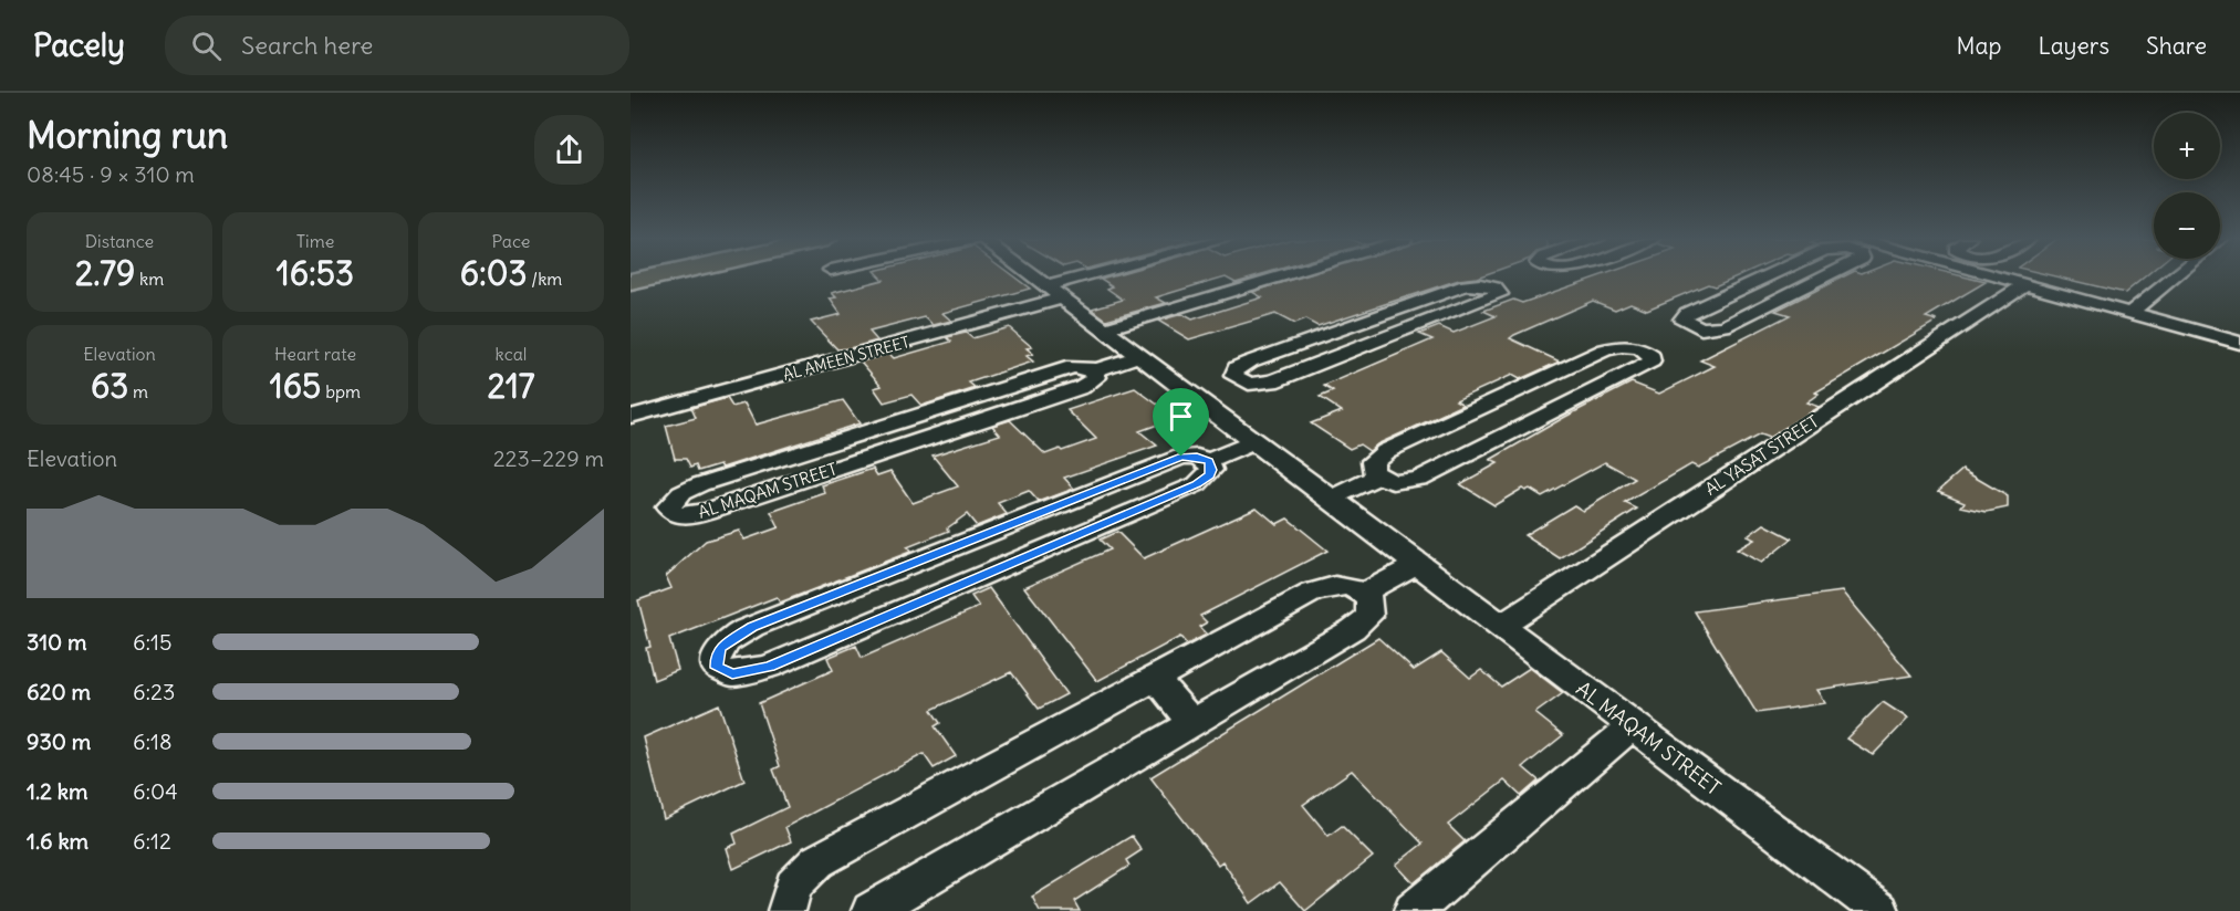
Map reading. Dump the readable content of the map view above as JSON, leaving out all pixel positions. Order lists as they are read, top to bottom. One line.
{"streets":{"street":["AL AMEEN STREET","AL YASAT STREET","AL MAQAM STREET"]},"crossings":[["AL AMEEN STREET","AL MAQAM STREET"],["AL YASAT STREET","AL MAQAM STREET"]],"page":{"header":"Pacely","search":"Search here","nav":["Map","Layers","Share"],"heading":["Morning run","08:45 · 9 × 310 m"],"map_buttons":["+","−"],"stats":[["Distance","2.79 km"],["Time","16:53"],["Pace","6:03 /km"],["Elevation","63 m"],["Heart rate","165 bpm"],["kcal","217"]],"chart":["Elevation","223–229 m"],"list":[{"name":"310 m","note":"6:15"},{"name":"620 m","note":"6:23"},{"name":"930 m","note":"6:18"},{"name":"1.2 km","note":"6:04"},{"name":"1.6 km","note":"6:12"}]}}
